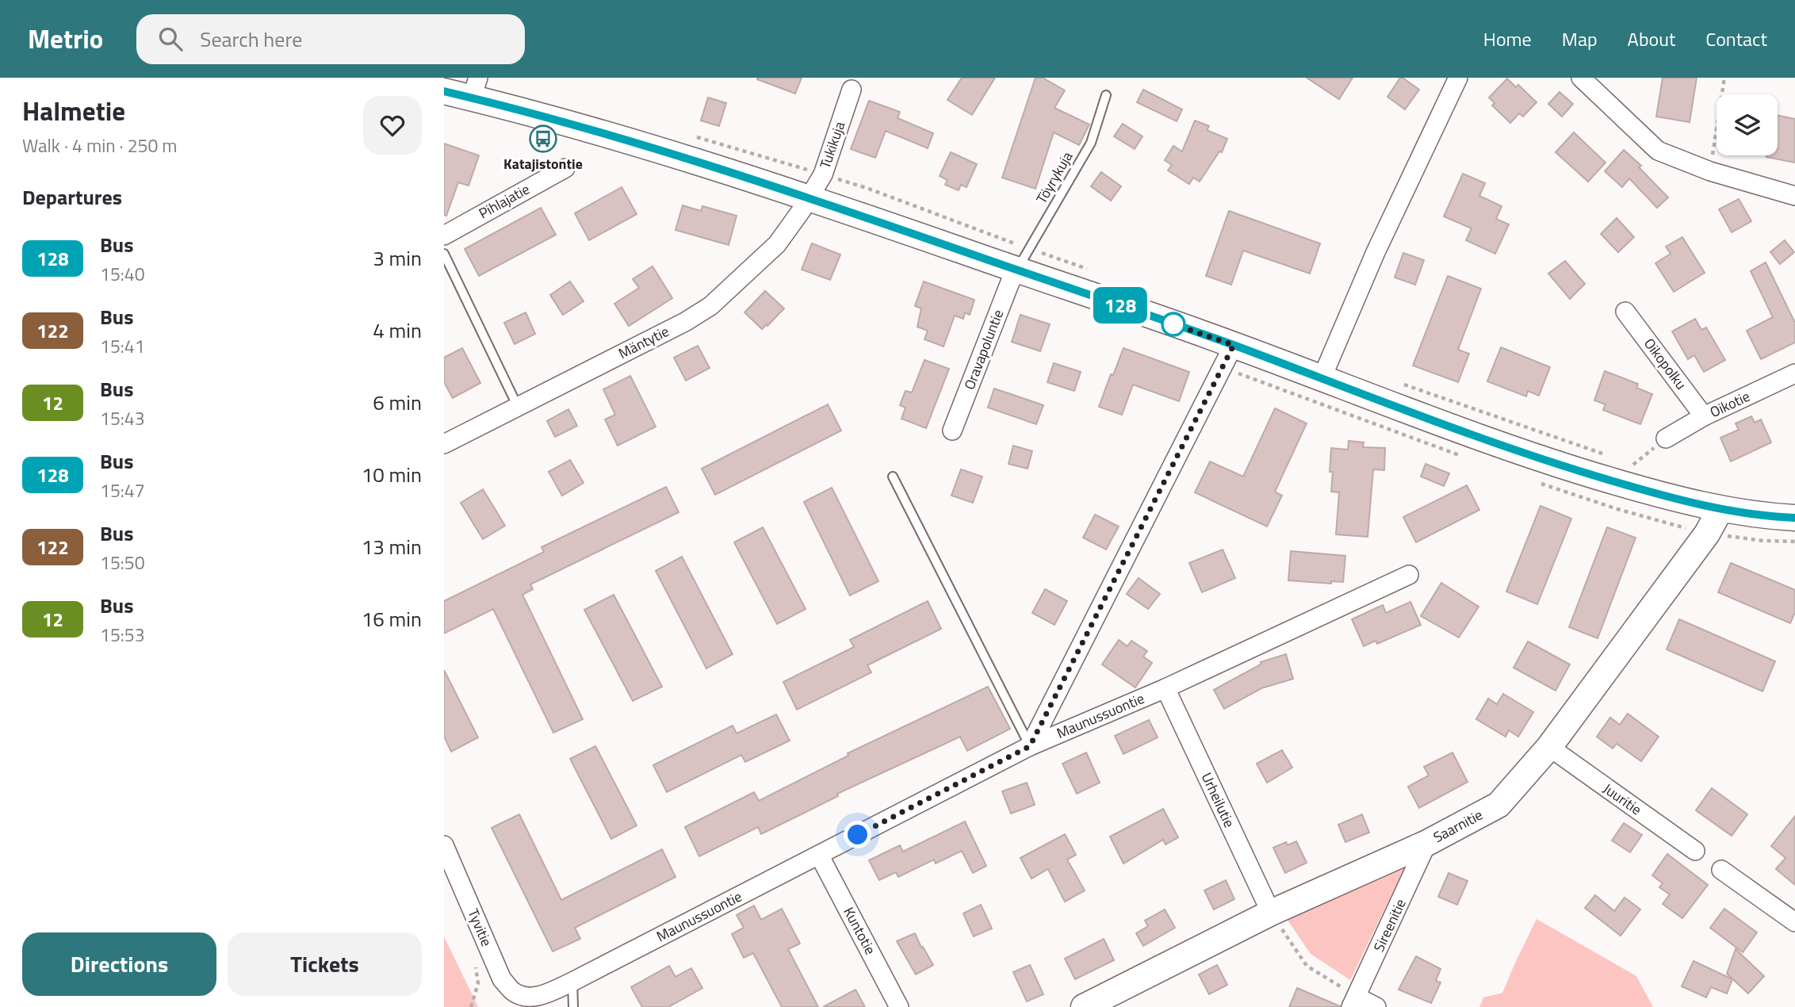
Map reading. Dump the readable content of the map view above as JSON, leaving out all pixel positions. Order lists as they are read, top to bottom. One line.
{"streets":{"main road":["Saarnitie"],"street":["Tukikuja","Pihlajatie","Mäntytie","Oravapoluntie","Oikopolku","Oikotie","Maunussuontie","Juuritie","Urheilutie","Sireenitie","Tyvitie","Kuntotie"],"lane":["Töyrykuja"]},"crossings":[["Tukikuja","Mäntytie"],["Töyrykuja","Oravapoluntie"],["Oikopolku","Oikotie"],["Maunussuontie","Urheilutie"],["Maunussuontie","Tyvitie"],["Maunussuontie","Kuntotie"],["Juuritie","Saarnitie"],["Urheilutie","Saarnitie"],["Saarnitie","Sireenitie"]],"places":{"bus stop":["Katajistontie"]},"lines":["bus line 128"],"page":{"header":"Metrio","search":"Search here","nav":["Home","Map","About","Contact"],"heading":[["Halmetie","Walk · 4 min · 250 m"],"Departures"],"on_map":"128","list":[{"mark":"128","name":"Bus","note":"15:40","value":"3 min"},{"mark":"122","name":"Bus","note":"15:41","value":"4 min"},{"mark":"12","name":"Bus","note":"15:43","value":"6 min"},{"mark":"128","name":"Bus","note":"15:47","value":"10 min"},{"mark":"122","name":"Bus","note":"15:50","value":"13 min"},{"mark":"12","name":"Bus","note":"15:53","value":"16 min"}],"buttons":["Directions","Tickets"]}}
